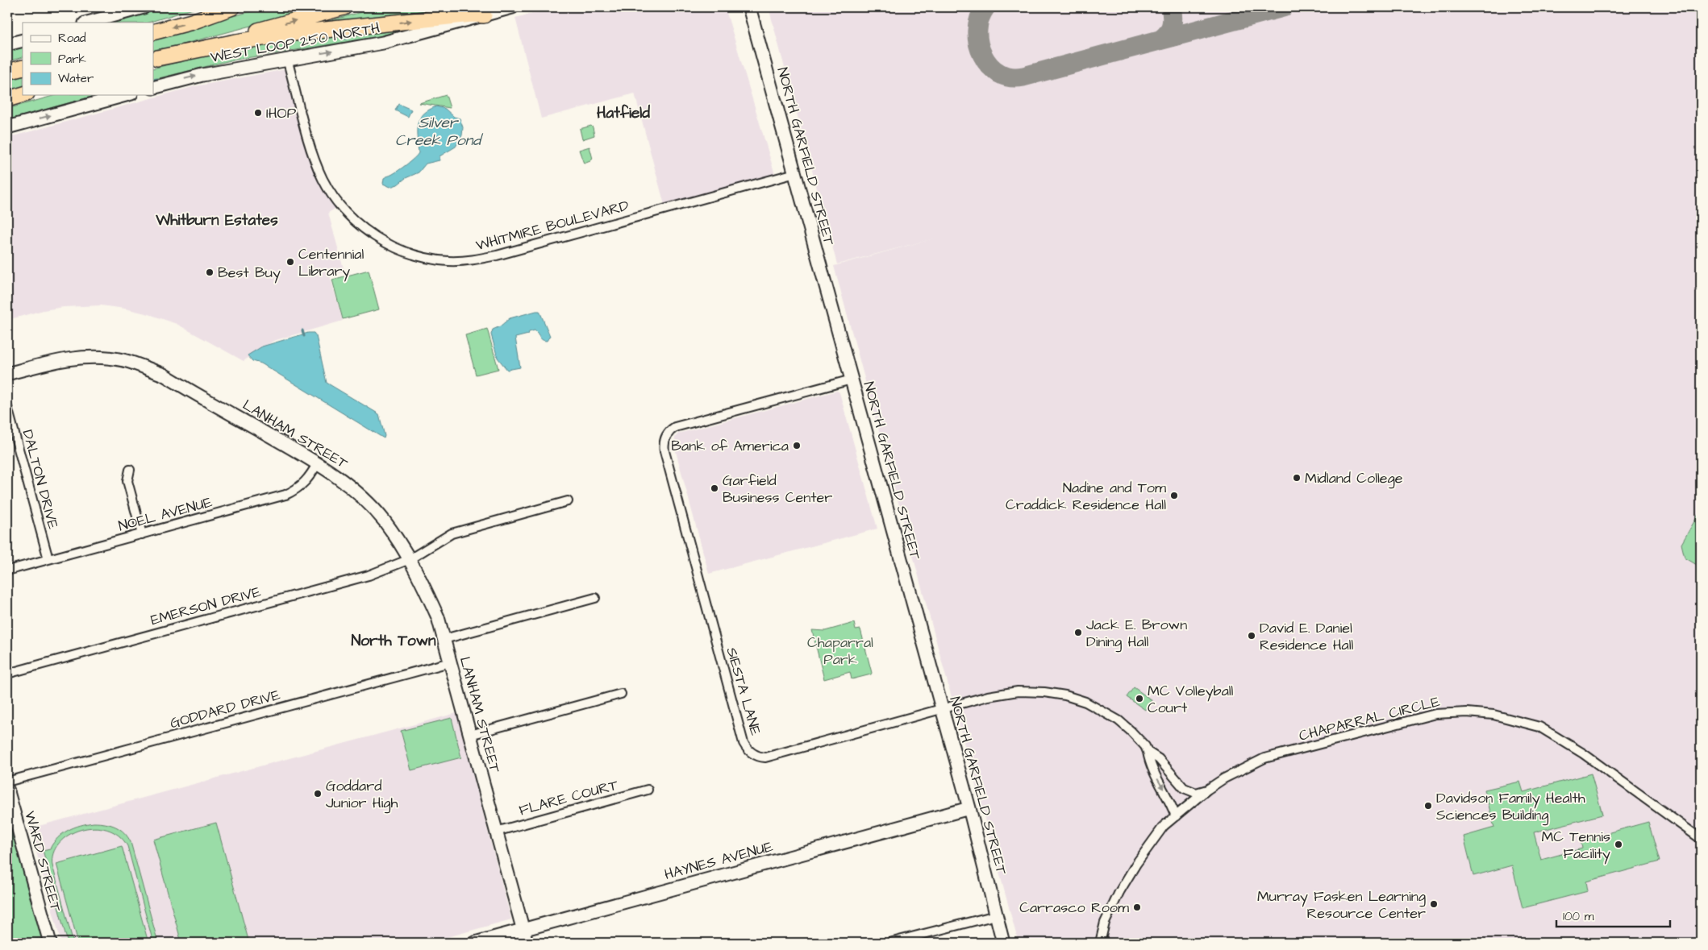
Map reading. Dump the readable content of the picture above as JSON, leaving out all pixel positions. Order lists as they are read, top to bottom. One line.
{"streets":{"street":["WEST LOOP 250 NORTH","NORTH GARFIELD STREET","WHITMIRE BOULEVARD","LANHAM STREET","DALTON DRIVE","NOEL AVENUE","EMERSON DRIVE","SIESTA LANE","GODDARD DRIVE","CHAPARRAL CIRCLE","FLARE COURT","HAYNES AVENUE","WARD STREET"]},"crossings":[["WEST LOOP 250 NORTH","WHITMIRE BOULEVARD"],["NORTH GARFIELD STREET","WHITMIRE BOULEVARD"],["NORTH GARFIELD STREET","SIESTA LANE"],["NORTH GARFIELD STREET","HAYNES AVENUE"],["LANHAM STREET","NOEL AVENUE"],["LANHAM STREET","EMERSON DRIVE"],["LANHAM STREET","GODDARD DRIVE"],["LANHAM STREET","FLARE COURT"],["LANHAM STREET","HAYNES AVENUE"],["DALTON DRIVE","NOEL AVENUE"],["SIESTA LANE","CHAPARRAL CIRCLE"]],"one_way":["WEST LOOP 250 NORTH"],"districts":["Hatfield","Whitburn Estates","North Town"],"water":["Silver Creek Pond"],"parks":["Chaparral Park"],"places":["IHOP","Centennial Library","Best Buy","Bank of America","Midland College","Garfield Business Center","Nadine and Tom Craddick Residence Hall","Jack E. Brown Dining Hall","David E. Daniel Residence Hall","MC Volleyball Court","Goddard Junior High","Davidson Family Health Sciences Building","MC Tennis Facility","Murray Fasken Learning Resource Center","Carrasco Room"],"legend":["Road","Park","Water"],"scale_bar":"100 m"}
